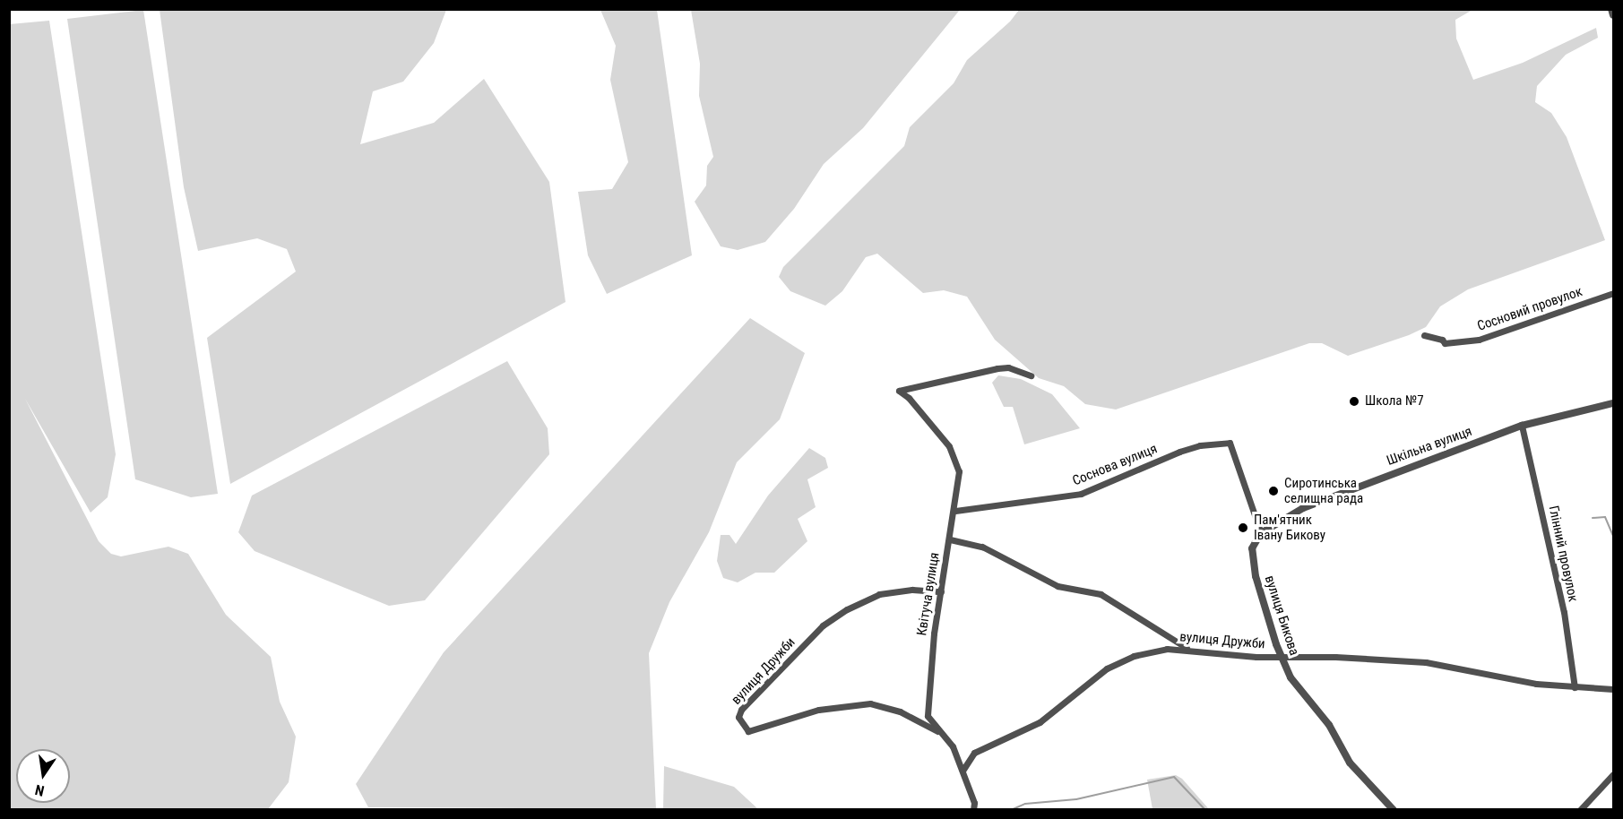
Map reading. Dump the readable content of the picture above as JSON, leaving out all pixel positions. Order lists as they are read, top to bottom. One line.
{"streets":{"street":["Сосновий провулок","Шкільна вулиця","Соснова вулиця","Глінний провулок","Квітуча вулиця","вулиця Бикова","вулиця Дружби"]},"crossings":[["Шкільна вулиця","Соснова вулиця"],["Шкільна вулиця","Глінний провулок"],["Шкільна вулиця","вулиця Бикова"],["Соснова вулиця","Квітуча вулиця"],["Соснова вулиця","вулиця Бикова"],["Глінний провулок","вулиця Дружби"],["Квітуча вулиця","вулиця Дружби"],["вулиця Бикова","вулиця Дружби"]],"places":["Школа №7","Сиротинська селищна рада","Пам'ятник Івану Бикову"],"north":"bottom"}
